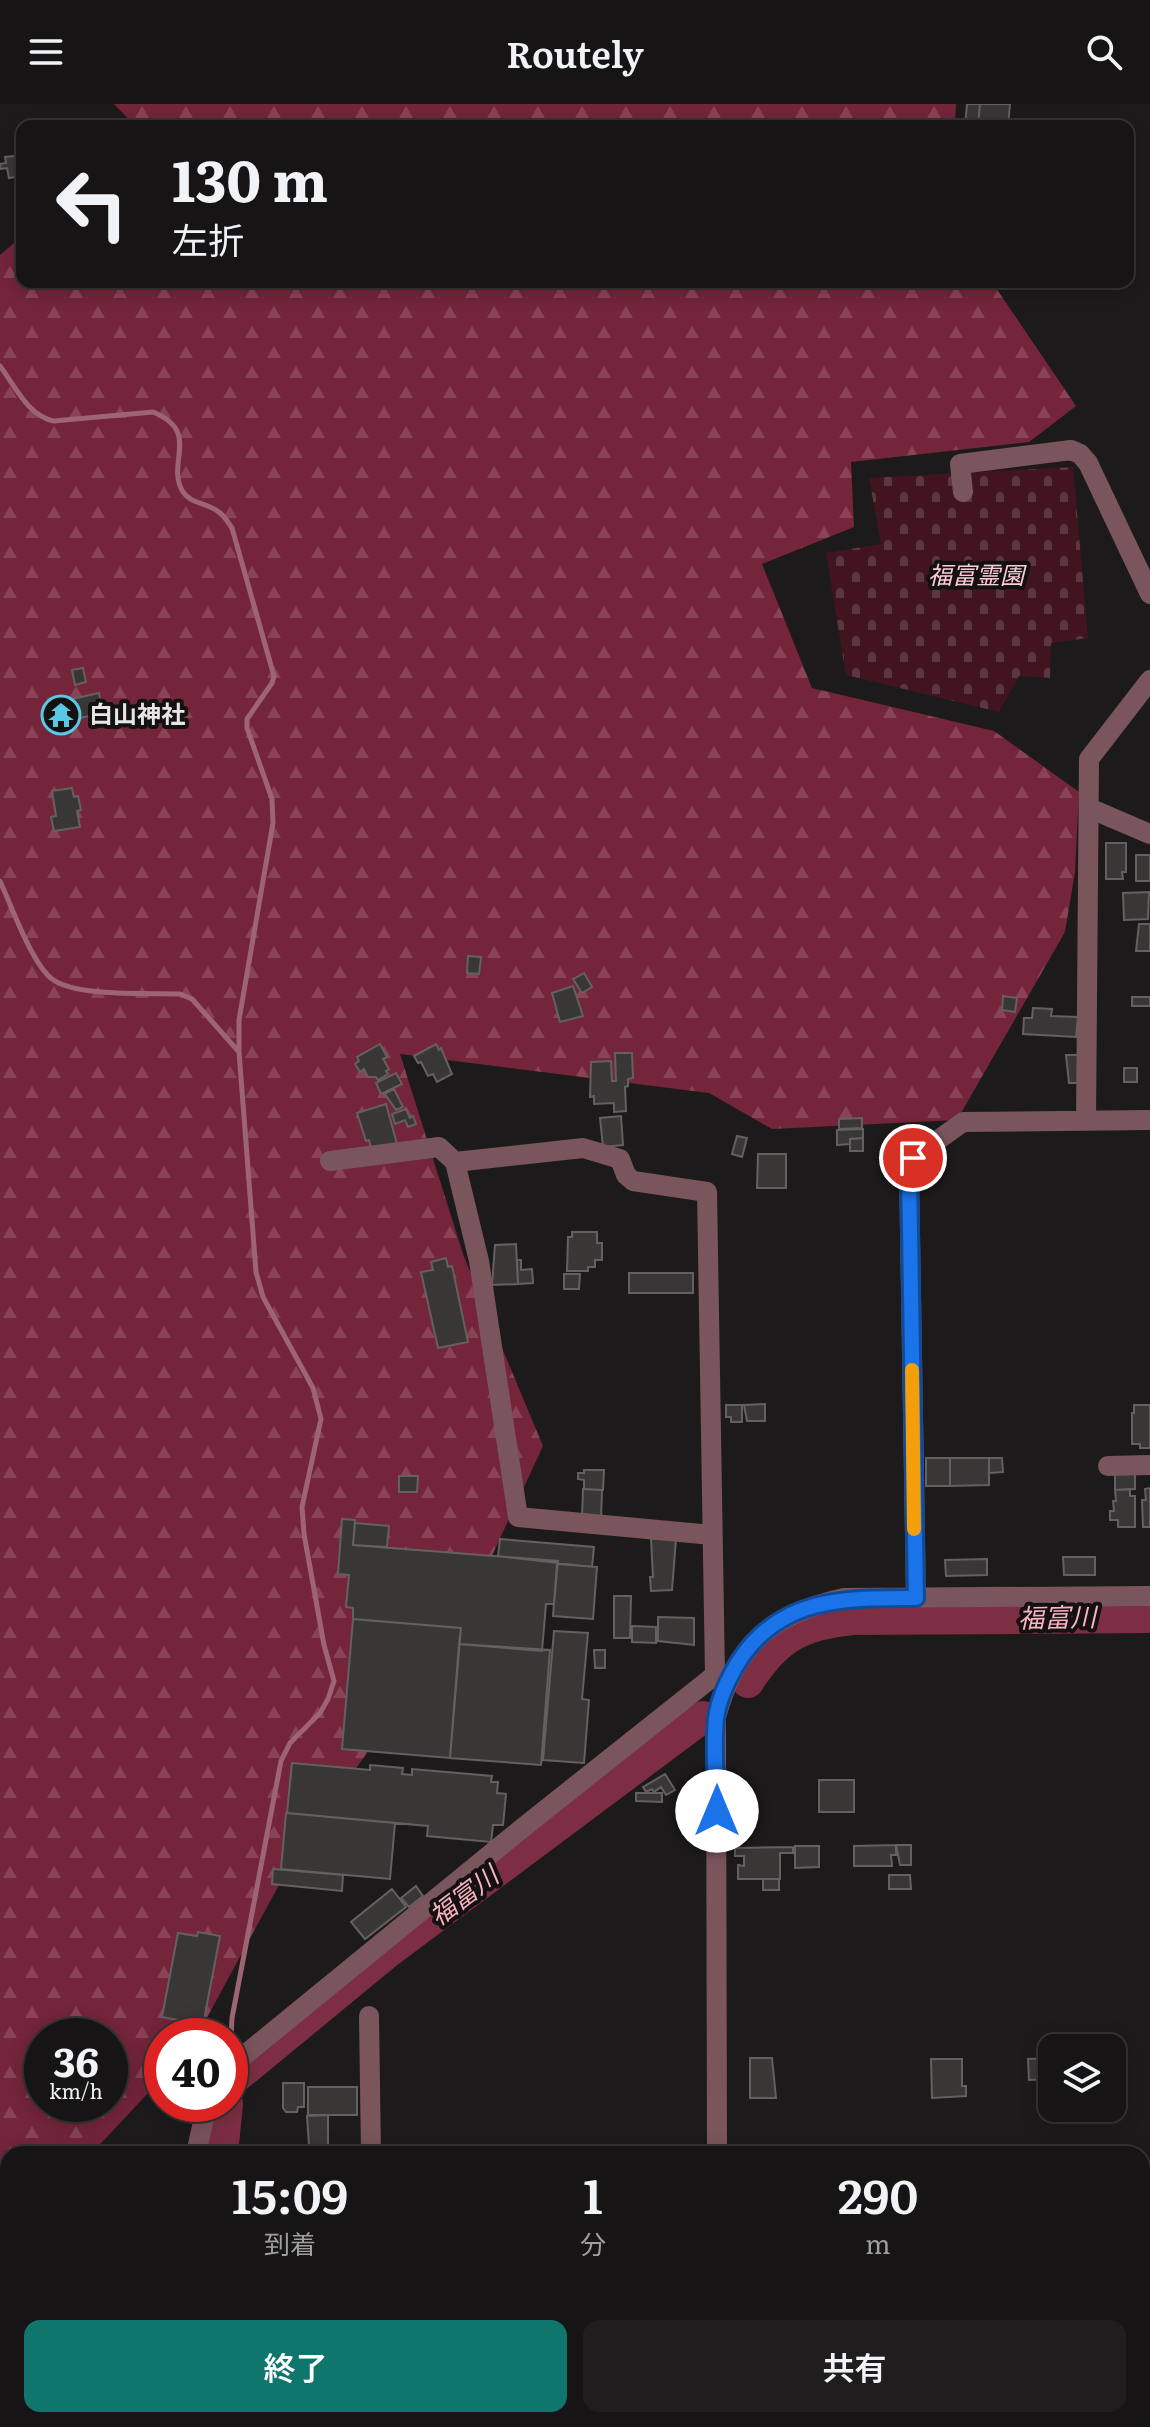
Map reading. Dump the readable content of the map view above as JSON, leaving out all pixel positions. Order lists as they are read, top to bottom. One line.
{"water":["福富川"],"parks":["福富霊園"],"places":{"temple":["白山神社"]},"page":{"header":"Routely","turn":["130 m","左折"],"speed":"36 km/h","limit":"40","eta":["15:09","到着","1","分","290","m"],"buttons":["終了","共有"]}}
